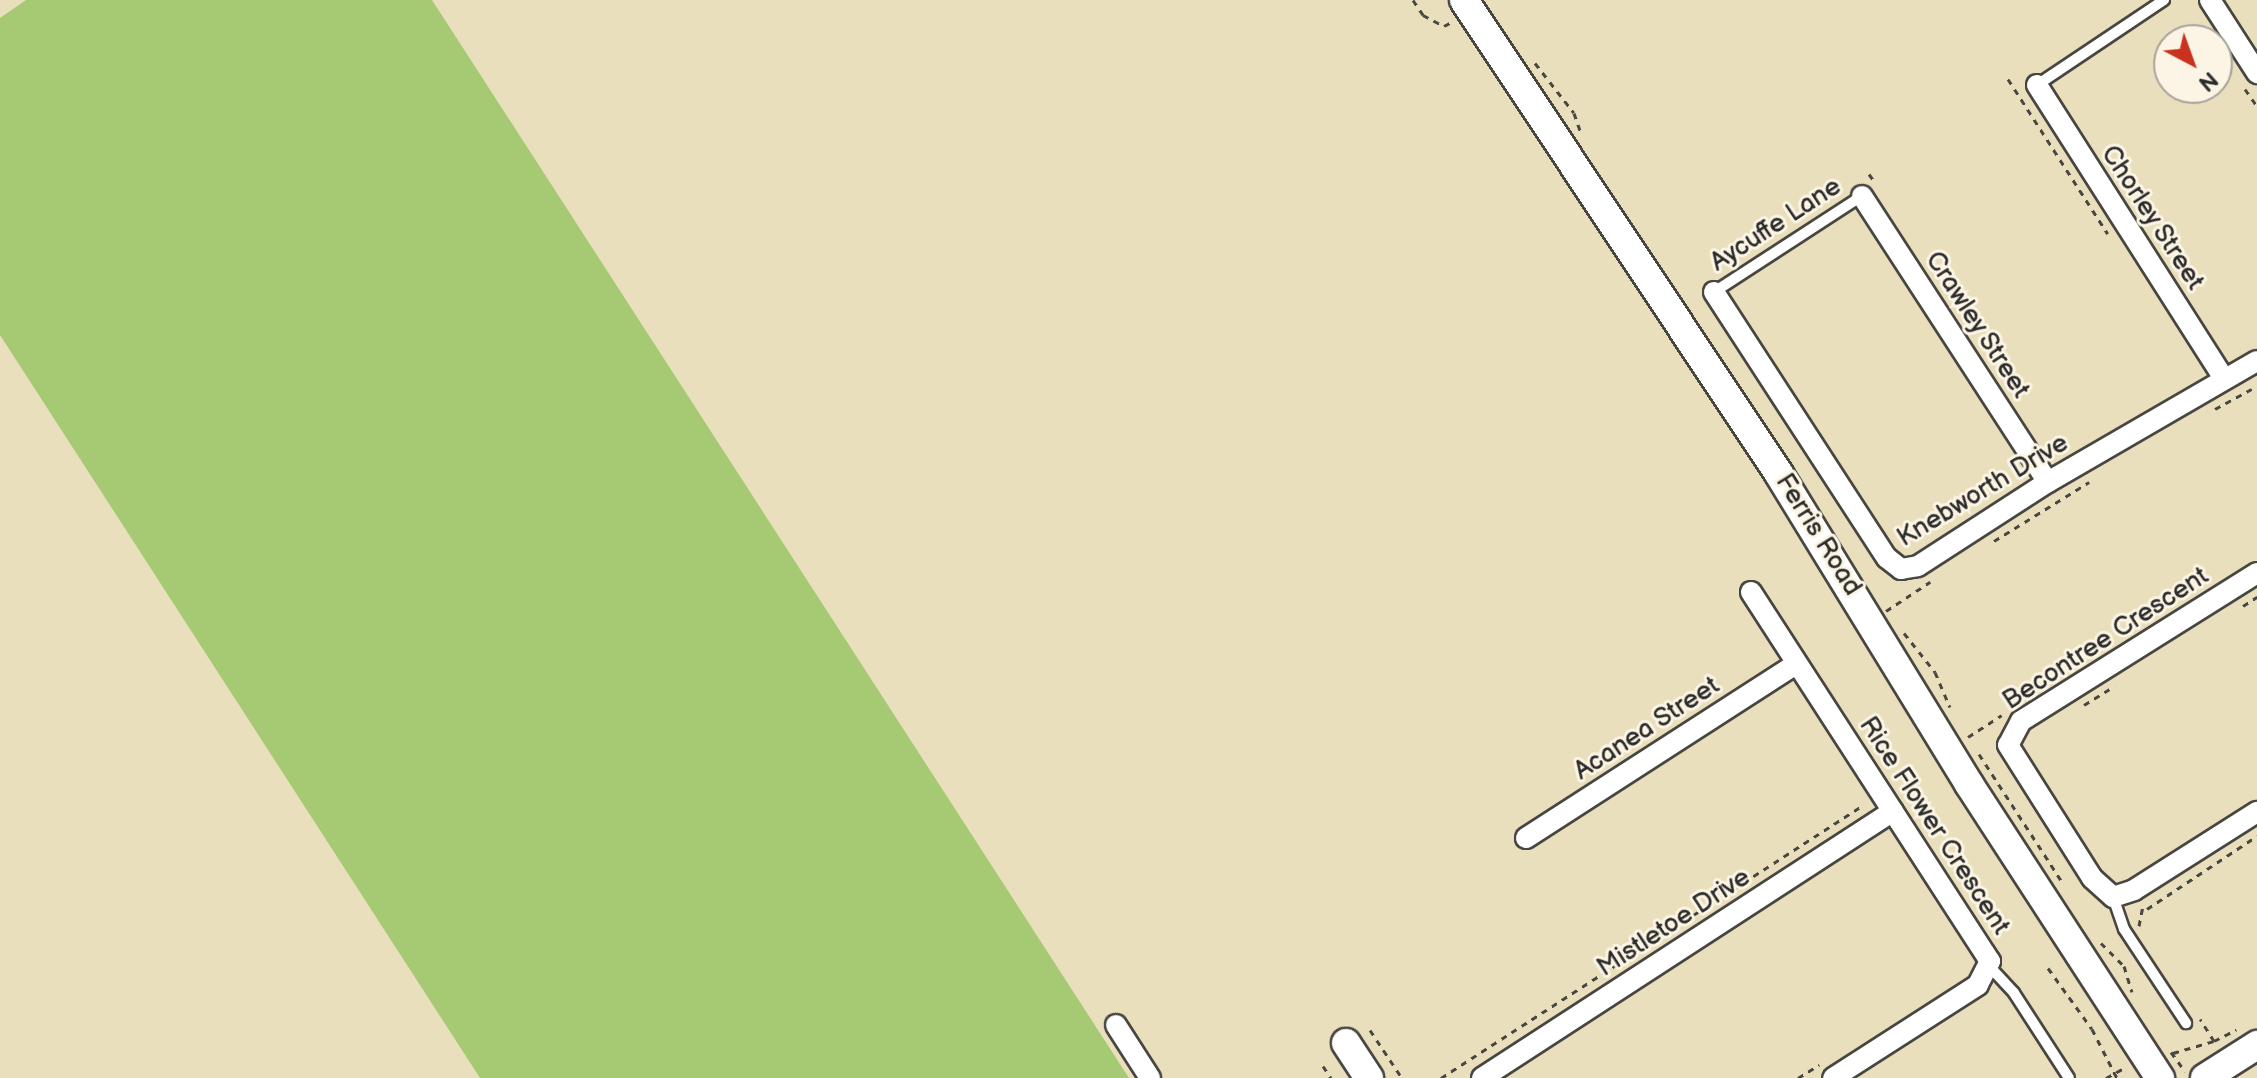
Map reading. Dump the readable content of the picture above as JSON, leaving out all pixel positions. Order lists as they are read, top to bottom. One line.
{"streets":{"street":["Chorley Street","Crawley Street","Knebworth Drive","Ferris Road","Becontree Crescent","Acanea Street","Rice Flower Crescent","Mistletoe Drive"],"lane":["Aycuffe Lane"]},"crossings":[["Chorley Street","Knebworth Drive"],["Aycuffe Lane","Crawley Street"],["Aycuffe Lane","Knebworth Drive"],["Crawley Street","Knebworth Drive"],["Acanea Street","Rice Flower Crescent"],["Rice Flower Crescent","Mistletoe Drive"]],"north":"bottom right"}
